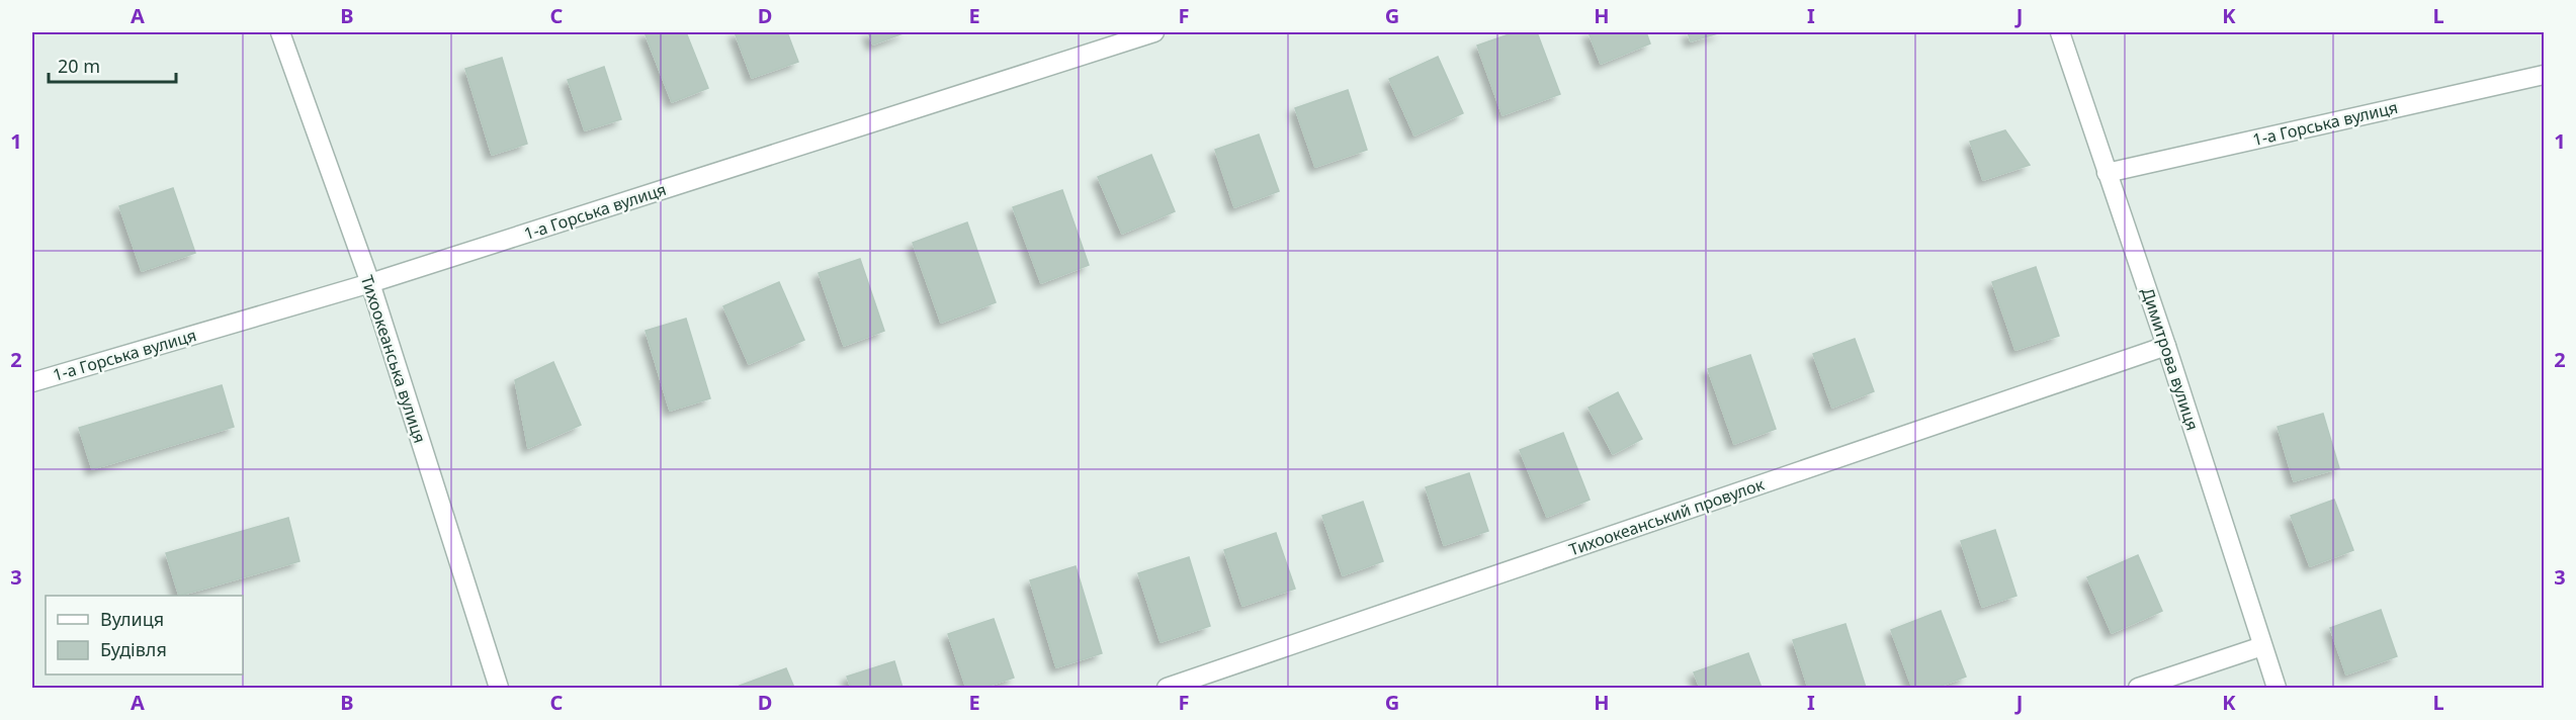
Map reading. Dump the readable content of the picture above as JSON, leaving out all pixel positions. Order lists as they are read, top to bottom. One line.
{"streets":{"street":["1-а Горська вулиця","Тихоокеанська вулиця","Димитрова вулиця","Тихоокеанський провулок"]},"crossings":[["1-а Горська вулиця","Тихоокеанська вулиця"],["1-а Горська вулиця","Димитрова вулиця"],["Димитрова вулиця","Тихоокеанський провулок"]],"legend":["Вулиця","Будівля"],"scale_bar":"20 m","grid":{"columns":["A","B","C","D","E","F","G","H","I","J","K","L"],"rows":["1","2","3"]}}
